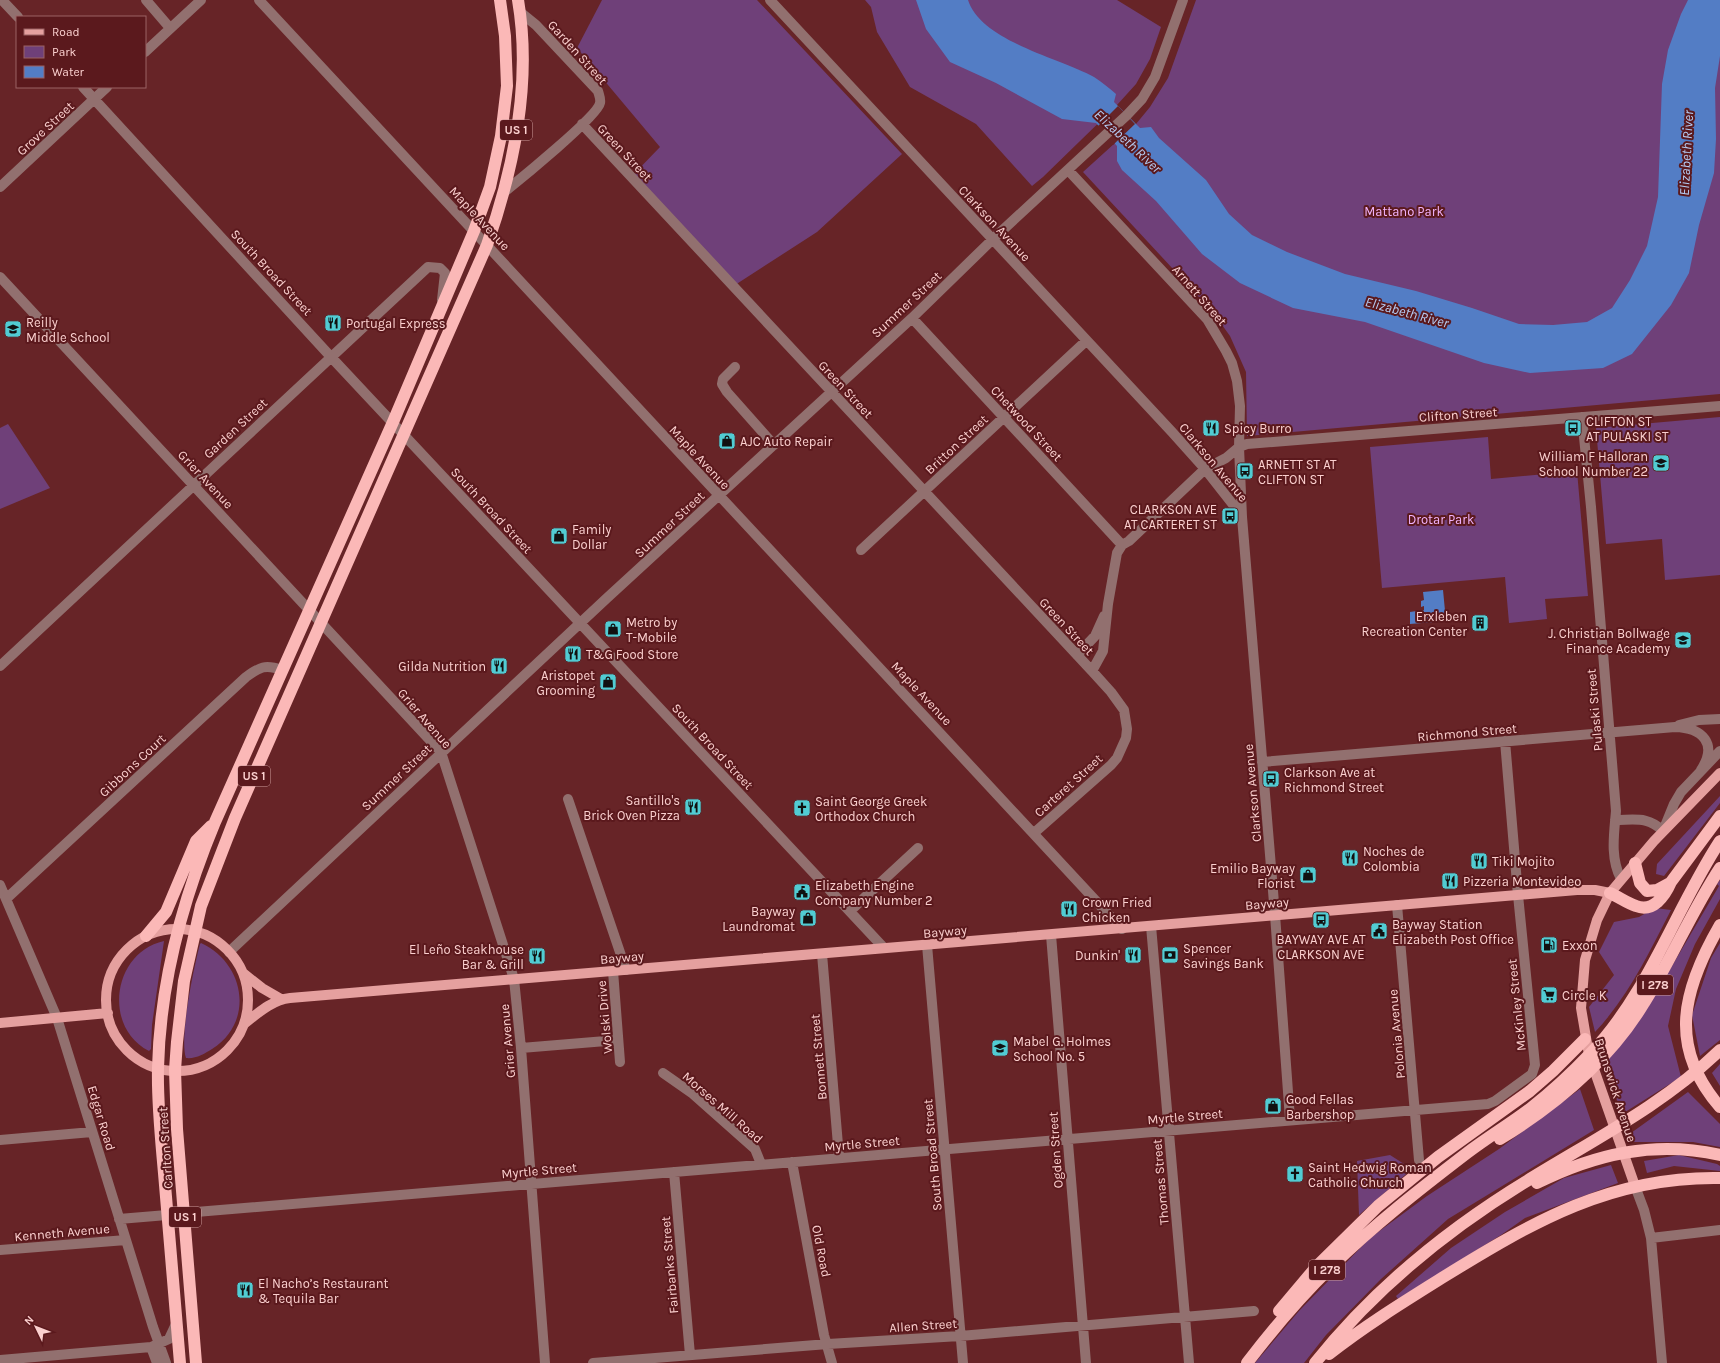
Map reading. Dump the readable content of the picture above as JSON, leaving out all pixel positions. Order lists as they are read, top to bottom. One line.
{"streets":{"highway":["US 1","I 278","Carlton Street"],"main road":["Bayway","Brunswick Avenue"],"street":["Garden Street","Grove Street","Green Street","Maple Avenue","Clarkson Avenue","South Broad Street","Arnett Street","Summer Street","Clifton Street","Chetwood Street","Britton Street","Grier Avenue","Pulaski Street","Richmond Street","Gibbons Court","Carteret Street","McKinley Street","Wolski Drive","Polonia Avenue","Bonnett Street","Morses Mill Road","Myrtle Street","Edgar Road","Ogden Street","Thomas Street","Kenneth Avenue","Old Road","Fairbanks Street","Allen Street"]},"crossings":[["Garden Street","US 1"],["Garden Street","Green Street"],["Garden Street","South Broad Street"],["Garden Street","Grier Avenue"],["Grove Street","South Broad Street"],["US 1","Maple Avenue"],["US 1","South Broad Street"],["US 1","Grier Avenue"],["US 1","Gibbons Court"],["US 1","Carlton Street"],["Green Street","Summer Street"],["Green Street","Britton Street"],["Green Street","Carteret Street"],["Maple Avenue","Summer Street"],["Maple Avenue","Carteret Street"],["Maple Avenue","Bayway"],["Clarkson Avenue","Arnett Street"],["Clarkson Avenue","Summer Street"],["Clarkson Avenue","Clifton Street"],["Clarkson Avenue","Britton Street"],["Clarkson Avenue","Richmond Street"],["Clarkson Avenue","Bayway"],["Clarkson Avenue","Myrtle Street"],["South Broad Street","Summer Street"],["South Broad Street","Bayway"],["South Broad Street","Myrtle Street"],["South Broad Street","Allen Street"],["Arnett Street","Summer Street"],["Arnett Street","Clifton Street"],["Summer Street","Chetwood Street"],["Summer Street","Grier Avenue"],["Clifton Street","Pulaski Street"],["Chetwood Street","Britton Street"],["Grier Avenue","Bayway"],["Grier Avenue","Myrtle Street"],["Pulaski Street","Richmond Street"],["Pulaski Street","Brunswick Avenue"],["Richmond Street","McKinley Street"],["Gibbons Court","Edgar Road"],["Bayway","McKinley Street"],["Bayway","Wolski Drive"],["Bayway","Polonia Avenue"],["Bayway","Bonnett Street"],["Bayway","Brunswick Avenue"],["Bayway","Ogden Street"],["Bayway","Thomas Street"],["McKinley Street","Myrtle Street"],["Polonia Avenue","Myrtle Street"],["Bonnett Street","Myrtle Street"],["Morses Mill Road","Myrtle Street"],["Myrtle Street","Carlton Street"],["Myrtle Street","Ogden Street"],["Myrtle Street","Thomas Street"],["Myrtle Street","Old Road"],["Myrtle Street","Fairbanks Street"],["Edgar Road","Kenneth Avenue"],["Ogden Street","Allen Street"],["Thomas Street","Allen Street"],["Old Road","Allen Street"],["Fairbanks Street","Allen Street"]],"water":["Elizabeth River"],"parks":["Mattano Park","Drotar Park"],"places":{"restaurant":["Portugal Express","Spicy Burro","T&G Food Store","Gilda Nutrition","Santillo's Brick Oven Pizza","Noches de Colombia","Tiki Mojito","Pizzeria Montevideo","Crown Fried Chicken","Dunkin'","El Leño Steakhouse Bar & Grill","El Nacho’s Restaurant & Tequila Bar"],"school or university":["Reilly Middle School","William F Halloran School Number 22","J. Christian Bollwage Finance Academy","Mabel G. Holmes School No. 5"],"bus stop":["CLIFTON ST AT PULASKI ST","ARNETT ST AT CLIFTON ST","CLARKSON AVE AT CARTERET ST","Clarkson Ave at Richmond Street","BAYWAY AVE AT CLARKSON AVE"],"shop":["AJC Auto Repair","Family Dollar","Metro by T-Mobile","Aristopet Grooming","Emilio Bayway Florist","Bayway Laundromat","Good Fellas Barbershop"],"building":["Erxleben Recreation Center"],"church":["Saint George Greek Orthodox Church","Saint Hedwig Roman Catholic Church"],"public building":["Elizabeth Engine Company Number 2","Bayway Station Elizabeth Post Office"],"fuel station":["Exxon"],"bank":["Spencer Savings Bank"],"supermarket":["Circle K"]},"legend":["Road","Park","Water"],"north":"top left"}
